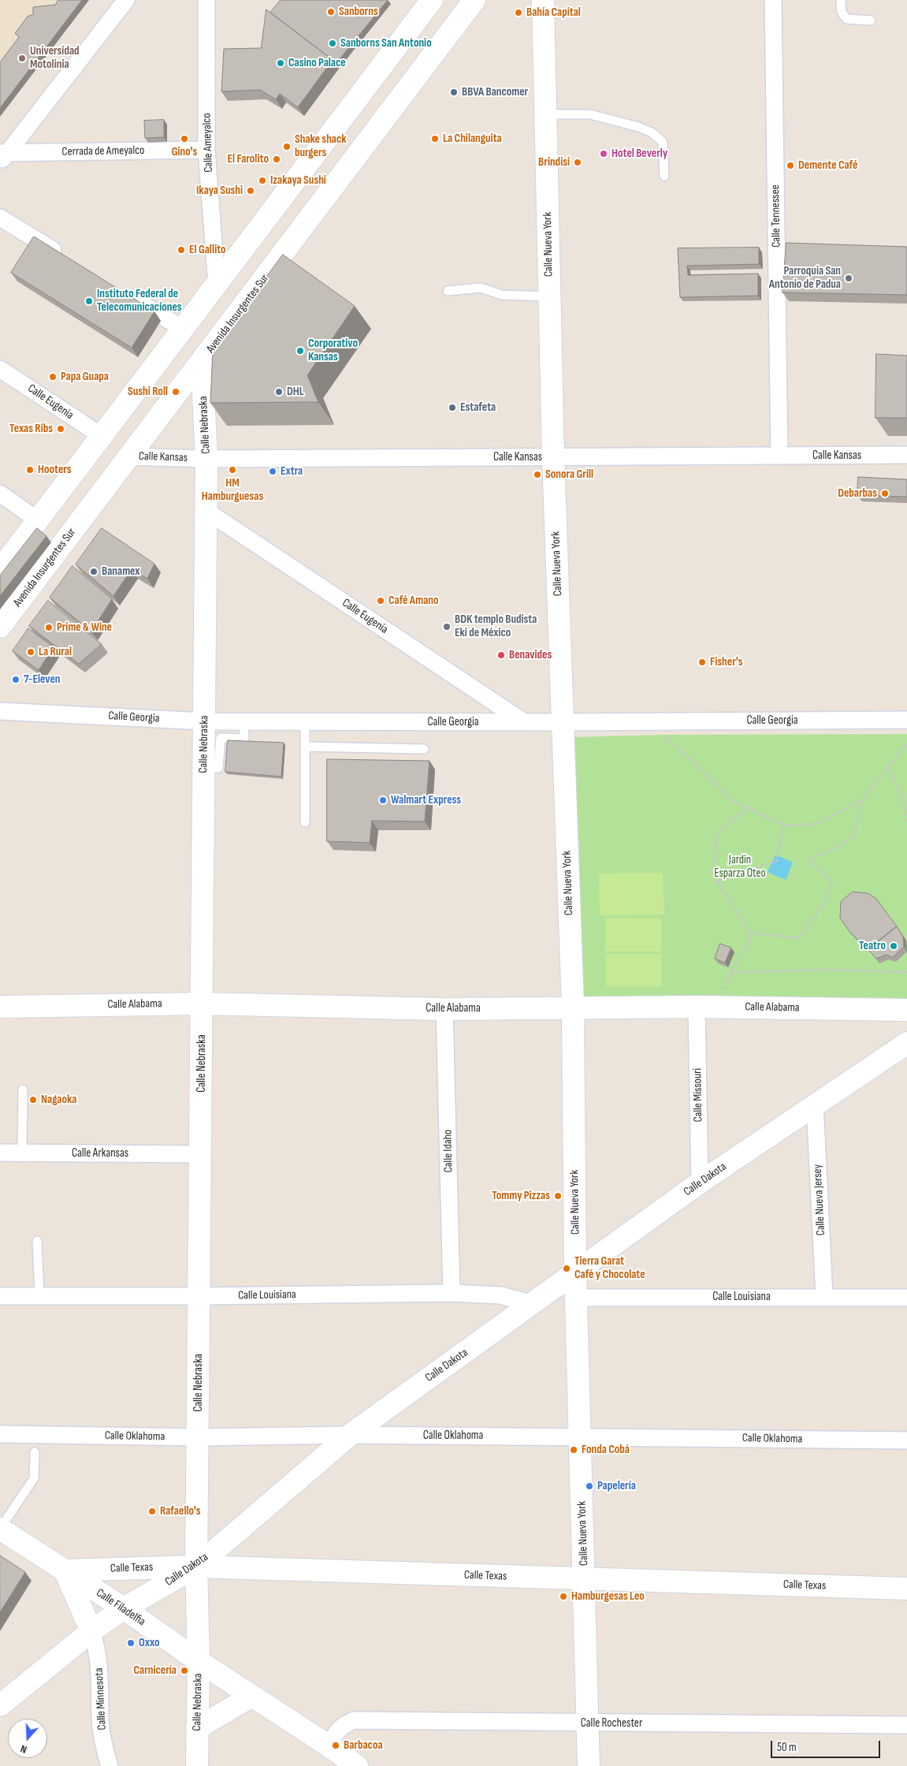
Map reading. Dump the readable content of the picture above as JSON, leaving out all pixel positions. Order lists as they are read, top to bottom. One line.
{"streets":{"street":["Calle Ameyalco","Cerrada de Ameyalco","Calle Tennessee","Calle Nueva York","Avenida Insurgentes Sur","Calle Eugenia","Calle Nebraska","Calle Kansas","Calle Georgia","Calle Alabama","Calle Missouri","Calle Idaho","Calle Arkansas","Calle Dakota","Calle Nueva Jersey","Calle Louisiana","Calle Oklahoma","Calle Texas","Calle Filadelfia","Calle Minnesota","Calle Rochester"]},"crossings":[["Calle Ameyalco","Cerrada de Ameyalco"],["Calle Tennessee","Calle Kansas"],["Calle Nueva York","Calle Kansas"],["Calle Nueva York","Calle Georgia"],["Calle Nueva York","Calle Alabama"],["Calle Nueva York","Calle Dakota"],["Calle Nueva York","Calle Louisiana"],["Calle Nueva York","Calle Oklahoma"],["Calle Nueva York","Calle Texas"],["Calle Nueva York","Calle Rochester"],["Avenida Insurgentes Sur","Calle Nebraska"],["Avenida Insurgentes Sur","Calle Kansas"],["Calle Eugenia","Calle Nebraska"],["Calle Eugenia","Calle Georgia"],["Calle Nebraska","Calle Kansas"],["Calle Nebraska","Calle Georgia"],["Calle Nebraska","Calle Alabama"],["Calle Nebraska","Calle Arkansas"],["Calle Nebraska","Calle Dakota"],["Calle Nebraska","Calle Louisiana"],["Calle Nebraska","Calle Oklahoma"],["Calle Nebraska","Calle Texas"],["Calle Nebraska","Calle Filadelfia"],["Calle Alabama","Calle Missouri"],["Calle Alabama","Calle Idaho"],["Calle Missouri","Calle Dakota"],["Calle Idaho","Calle Louisiana"],["Calle Dakota","Calle Nueva Jersey"],["Calle Dakota","Calle Louisiana"],["Calle Dakota","Calle Oklahoma"],["Calle Dakota","Calle Texas"],["Calle Dakota","Calle Filadelfia"],["Calle Dakota","Calle Minnesota"],["Calle Nueva Jersey","Calle Louisiana"],["Calle Texas","Calle Filadelfia"],["Calle Filadelfia","Calle Rochester"]],"parks":["Jardín Esparza Oteo"],"places":["Sanborns","Bahía Capital","Sanborns San Antonio","Universidad Motolinia","Casino Palace","BBVA Bancomer","Gino's","La Chilanguita","Shake shack burgers","Hotel Beverly","El Farolito","Brindisi","Demente Café","Izakaya Sushi","Ikaya Sushi","El Gallito","Parroquia San Antonio de Padua","Instituto Federal de Telecomunicaciones","Corporativo Kansas","Papa Guapa","Sushi Roll","DHL","Estafeta","Texas Ribs","Hooters","HM Hamburguesas","Extra","Sonora Grill","Debarbas","Banamex","Café Amano","BDK templo Budista Eki de México","Prime & Wine","La Rural","Benavides","Fisher's","7-Eleven","Walmart Express","Teatro","Nagaoka","Tommy Pizzas","Tierra Garat Café y Chocolate","Fonda Cobá","Papelería","Rafaello's","Hamburgesas Leo","Oxxo","Carnicería","Barbacoa"],"scale_bar":"50 m","north":"bottom"}
